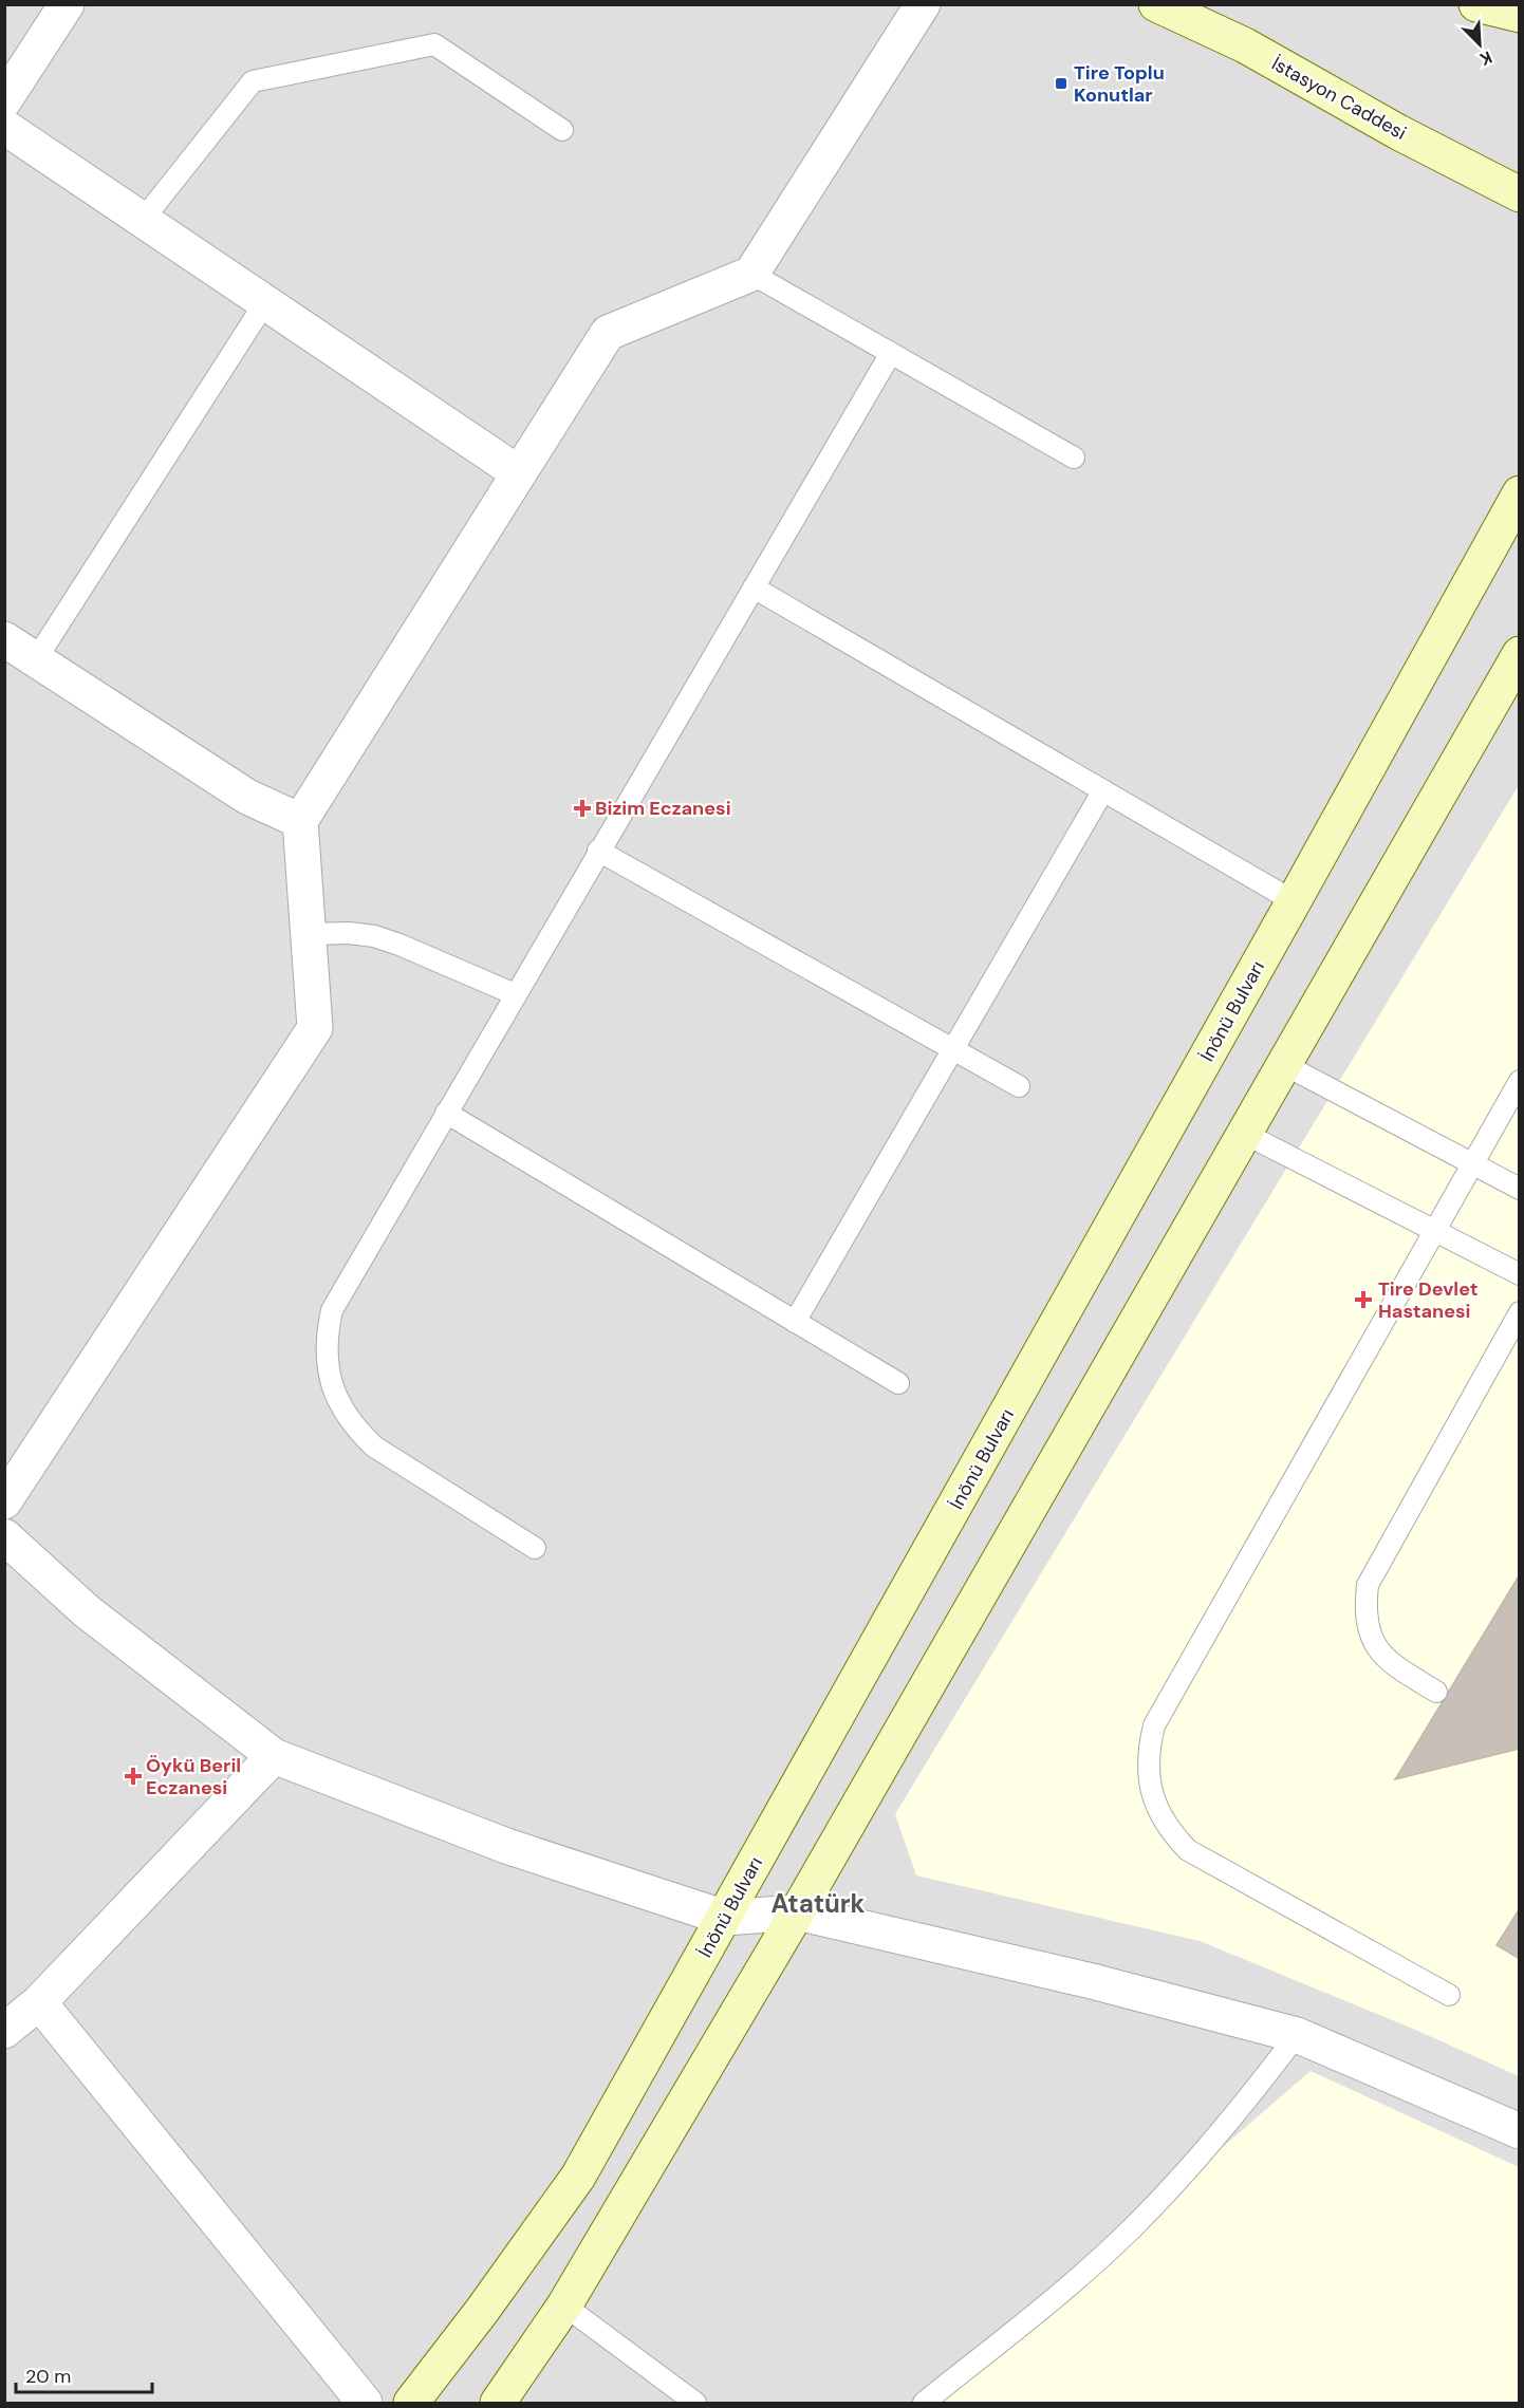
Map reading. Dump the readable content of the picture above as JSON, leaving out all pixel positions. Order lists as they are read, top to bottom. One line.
{"streets":{"main road":["İstasyon Caddesi","İnönü Bulvarı"]},"districts":["Atatürk"],"places":{"transit":["Tire Toplu Konutlar"],"health":["Bizim Eczanesi","Tire Devlet Hastanesi","Öykü Beril Eczanesi"]},"scale_bar":"20 m","north":"bottom right"}
